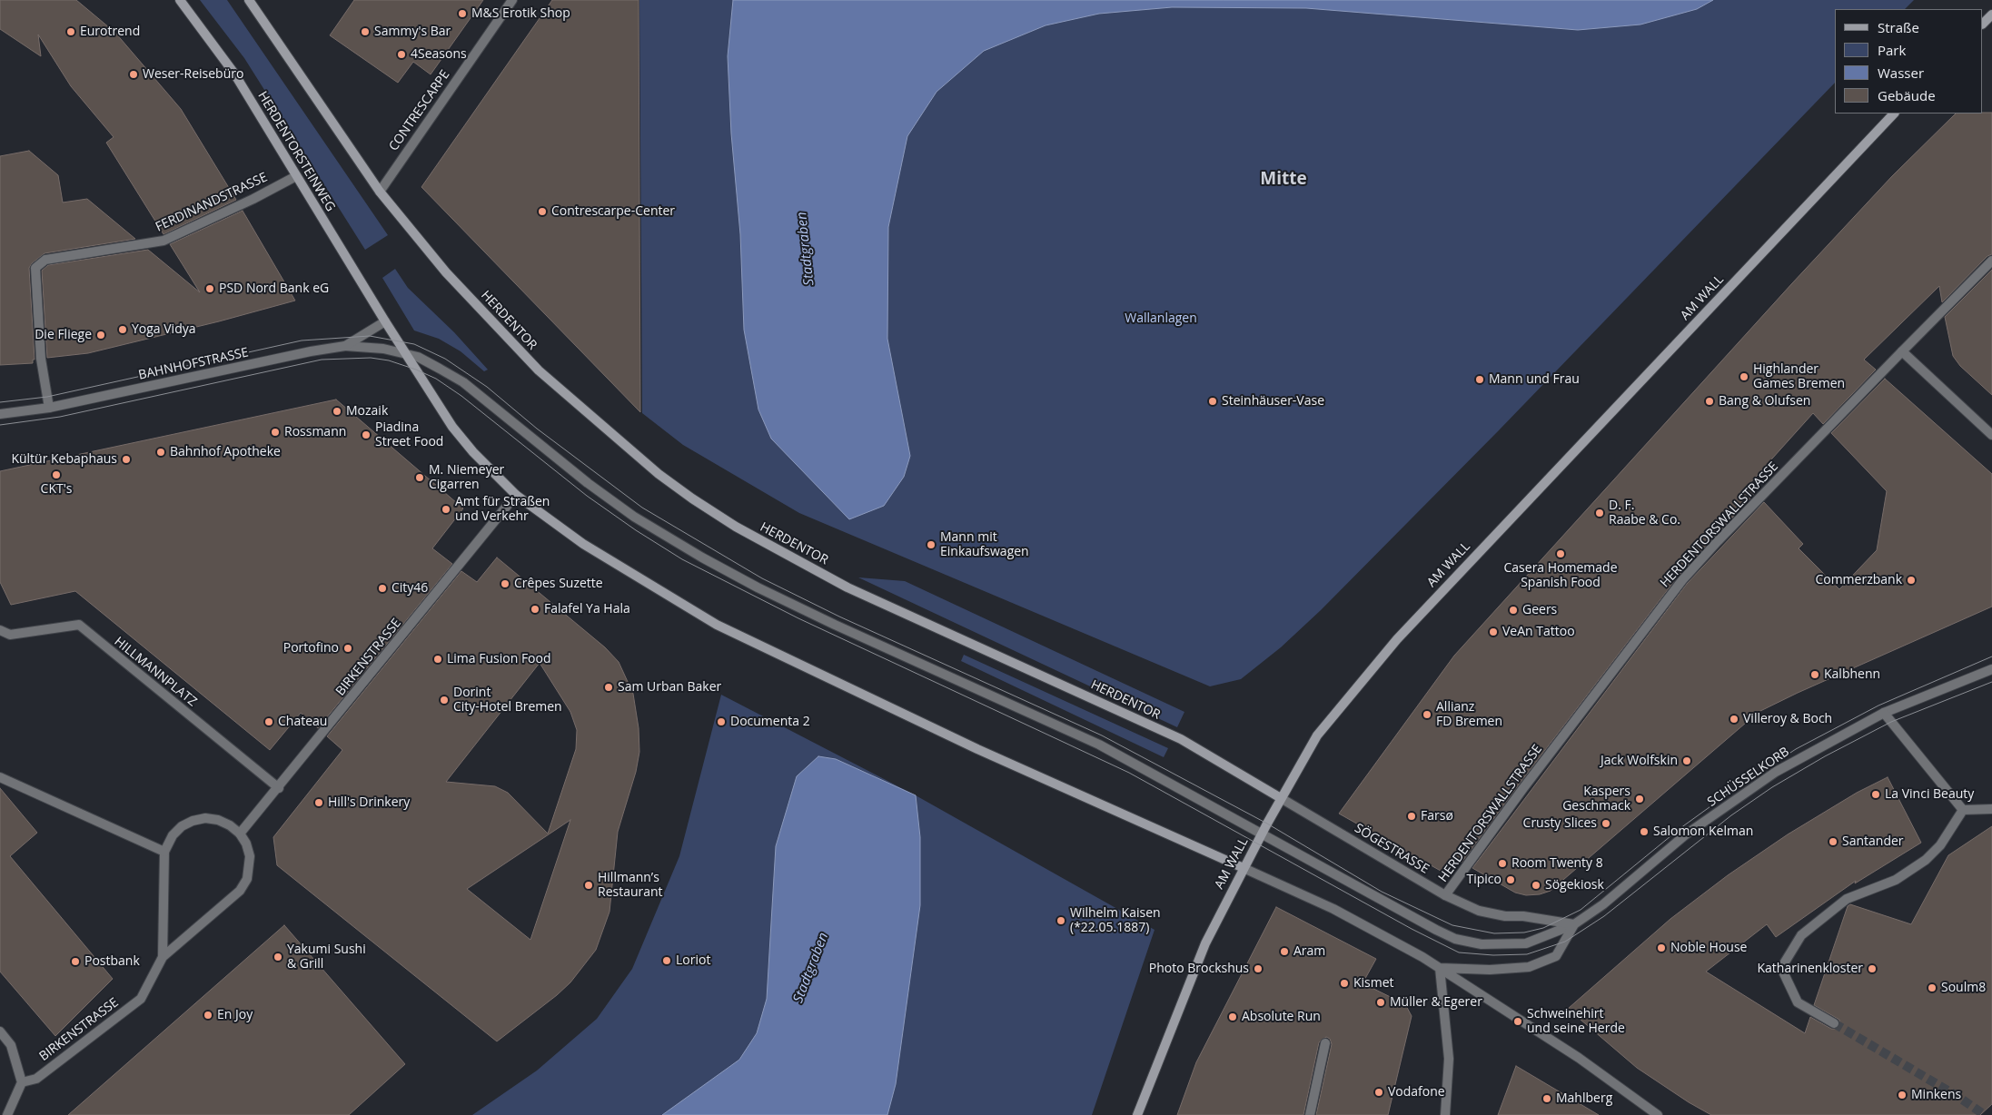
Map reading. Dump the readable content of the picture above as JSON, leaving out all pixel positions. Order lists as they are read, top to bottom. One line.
{"streets":{"main road":["HERDENTORSTEINWEG","AM WALL","HERDENTOR"],"street":["CONTRESCARPE","FERDINANDSTRASSE","BAHNHOFSTRASSE","HERDENTORSWALLSTRASSE","BIRKENSTRASSE","HILLMANNPLATZ","SCHÜSSELKORB","SÖGESTRASSE"]},"crossings":[["CONTRESCARPE","HERDENTOR"],["HERDENTORSTEINWEG","FERDINANDSTRASSE"],["HERDENTORSTEINWEG","BAHNHOFSTRASSE"],["FERDINANDSTRASSE","BAHNHOFSTRASSE"],["AM WALL","HERDENTOR"],["AM WALL","SÖGESTRASSE"],["HERDENTOR","SÖGESTRASSE"],["HERDENTORSWALLSTRASSE","SÖGESTRASSE"],["BIRKENSTRASSE","HILLMANNPLATZ"],["SCHÜSSELKORB","SÖGESTRASSE"]],"districts":["Mitte"],"water":["Stadtgraben"],"parks":["Wallanlagen"],"places":["M&S Erotik Shop","Eurotrend","Sammy's Bar","4Seasons","Weser-Reisebüro","Contrescarpe-Center","PSD Nord Bank eG","Yoga Vidya","Die Fliege","Highlander Games Bremen","Mann und Frau","Steinhäuser-Vase","Bang & Olufsen","Mozaik","Rossmann","Piadina Street Food","Bahnhof Apotheke","Kültür Kebaphaus","CKT's","M. Niemeyer Cigarren","Amt für Straßen und Verkehr","D. F. Raabe & Co.","Mann mit Einkaufswagen","Casera Homemade Spanish Food","Commerzbank","Crêpes Suzette","City46","Falafel Ya Hala","Geers","VeAn Tattoo","Portofino","Lima Fusion Food","Kalbhenn","Sam Urban Baker","Dorint City-Hotel Bremen","Allianz FD Bremen","Villeroy & Boch","Chateau","Documenta 2","Jack Wolfskin","La Vinci Beauty","Kaspers Geschmack","Hill's Drinkery","Farsø","Crusty Slices","Salomon Kelman","Santander","Room Twenty 8","Tipico","Hillmann’s Restaurant","Sögekiosk","Wilhelm Kaisen (*22.05.1887)","Noble House","Aram","Yakumi Sushi & Grill","Loriot","Postbank","Photo Brockshus","Katharinenkloster","Kismet","Soulm8","Müller & Egerer","En Joy","Absolute Run","Schweinehirt und seine Herde","Vodafone","Minkens","Mahlberg"],"legend":["Straße","Park","Wasser","Gebäude"]}
